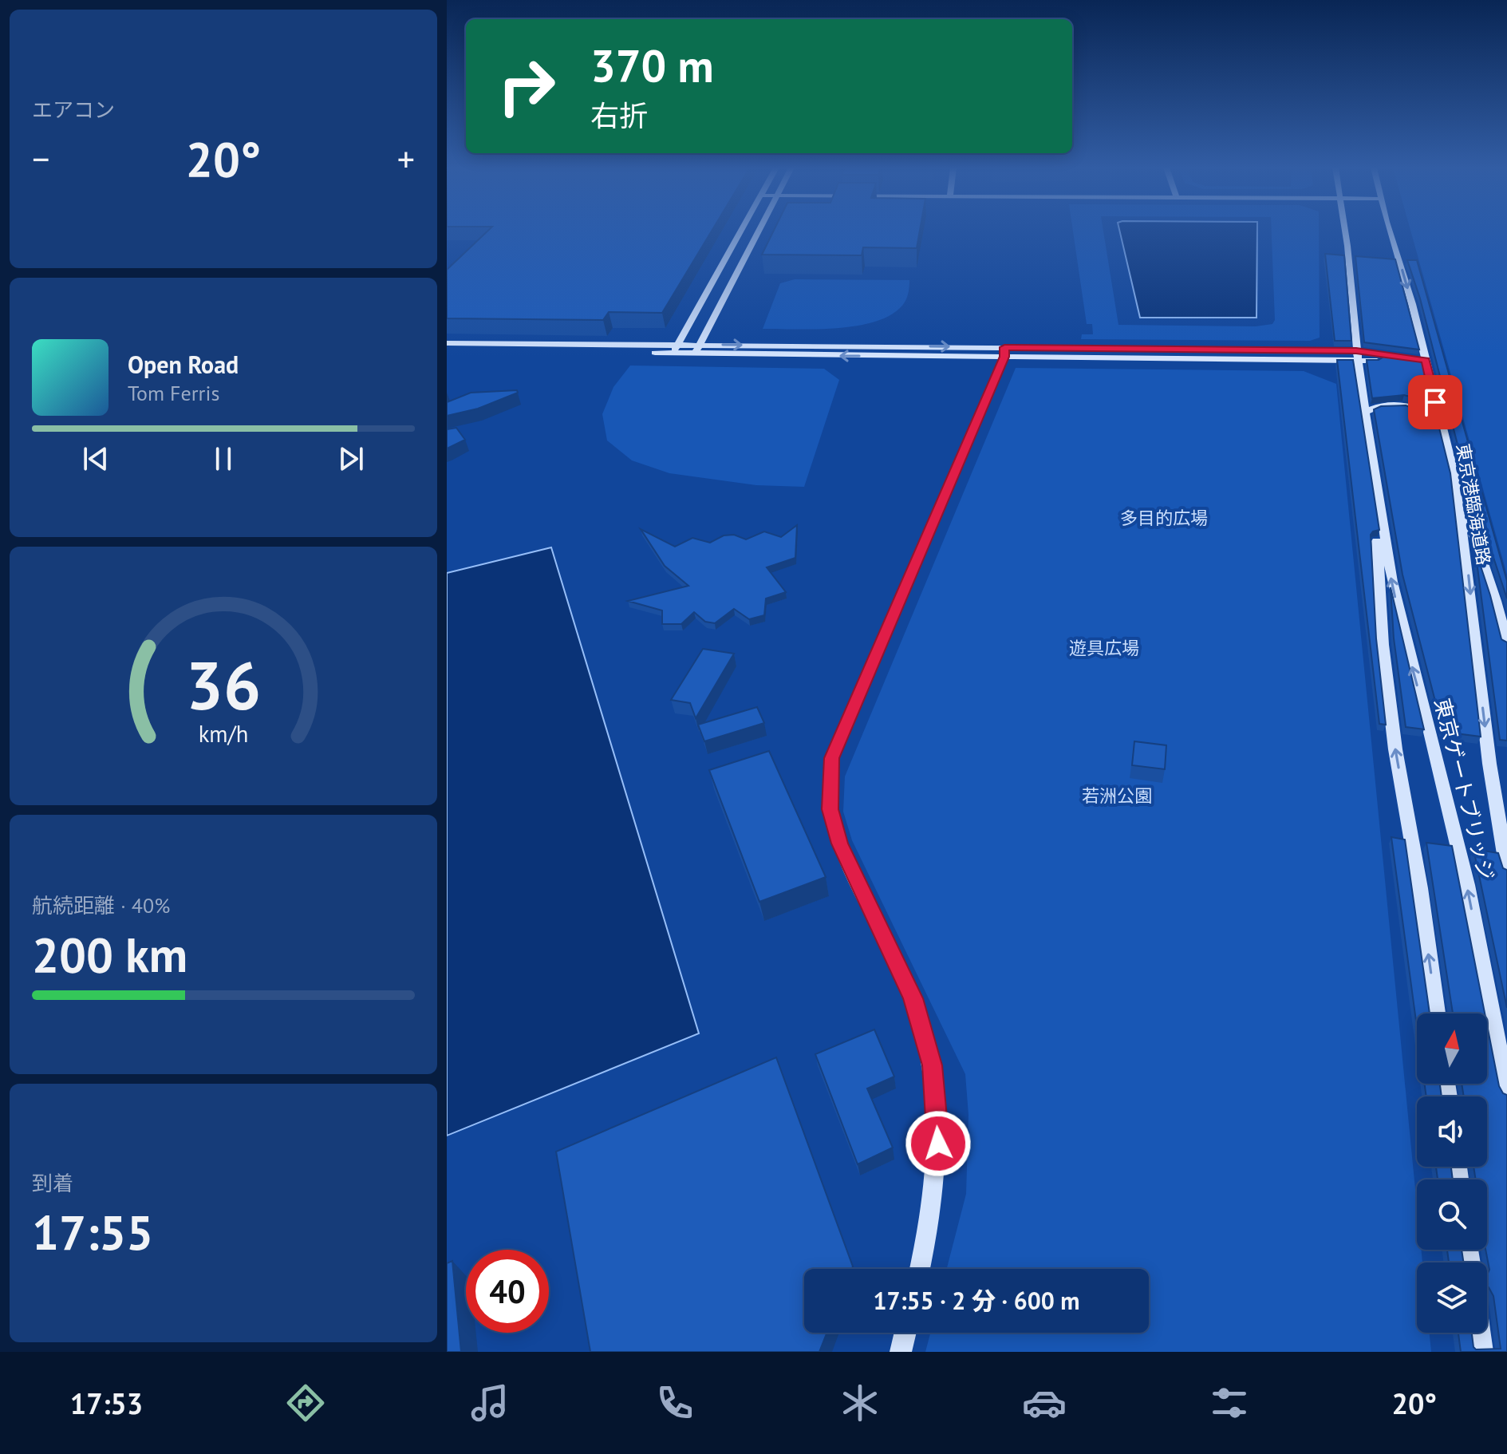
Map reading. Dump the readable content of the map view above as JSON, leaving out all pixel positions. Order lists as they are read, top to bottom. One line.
{"streets":{"street":["東京港臨海道路","東京ゲートブリッジ"]},"crossings":[["東京港臨海道路","東京ゲートブリッジ"]],"parks":["多目的広場","遊具広場","若洲公園"],"north":"top","page":{"tile":["エアコン",["航続距離 · 40%","200 km"],["到着","17:55"]],"turn":["370 m","右折"],"heat":["−","20°","+"],"song":["Open Road","Tom Ferris"],"limit":"40","trip":"17:55 · 2 分 · 600 m","tabs":["17:53","20°"],"gauge":["36","km/h"]}}
